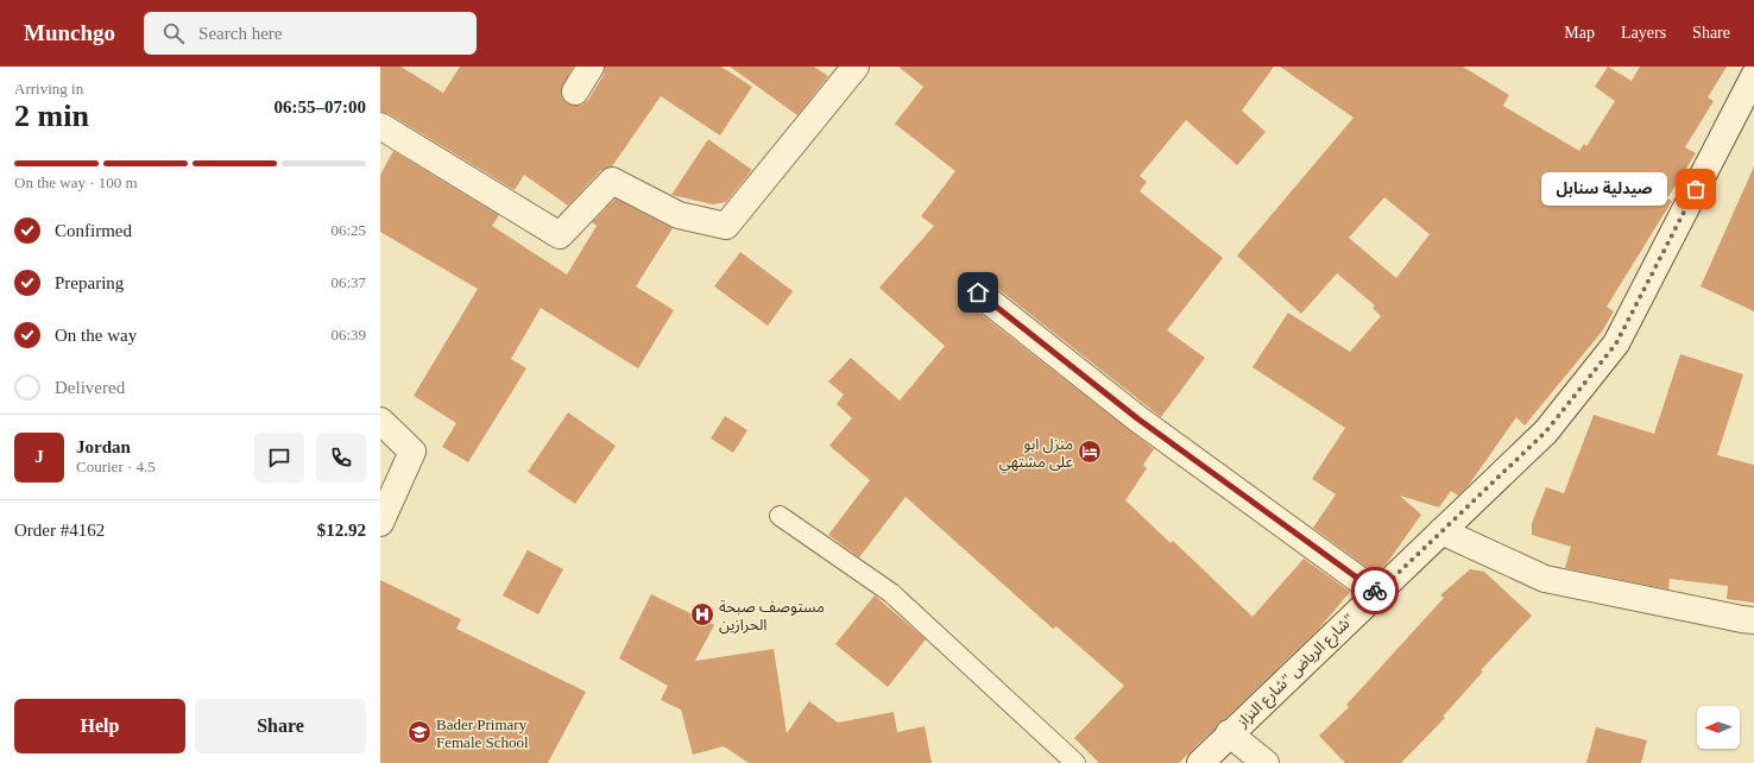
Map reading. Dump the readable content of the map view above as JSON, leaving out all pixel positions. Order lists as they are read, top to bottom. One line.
{"streets":{"street":["شارع الرياض \"شارع النزاز\""]},"places":{"other":["صيدلية سنابل"],"hotel":["منزل ابو على مشتهي"],"hospital":["مستوصف صبحة الحرازين"],"school or university":["Bader Primary Female School"]},"north":"left","page":{"header":"Munchgo","search":"Search here","nav":["Map","Layers","Share"],"heading":["2 min","Arriving in","06:55–07:00"],"panel":["Jordan","Courier · 4.5","Order #4162","$12.92"],"bar":"On the way · 100 m","bubble":"صيدلية سنابل","list":[["Confirmed","06:25"],["Preparing","06:37"],["On the way","06:39"],"Delivered"],"round":"J","buttons":["Help","Share"]}}
